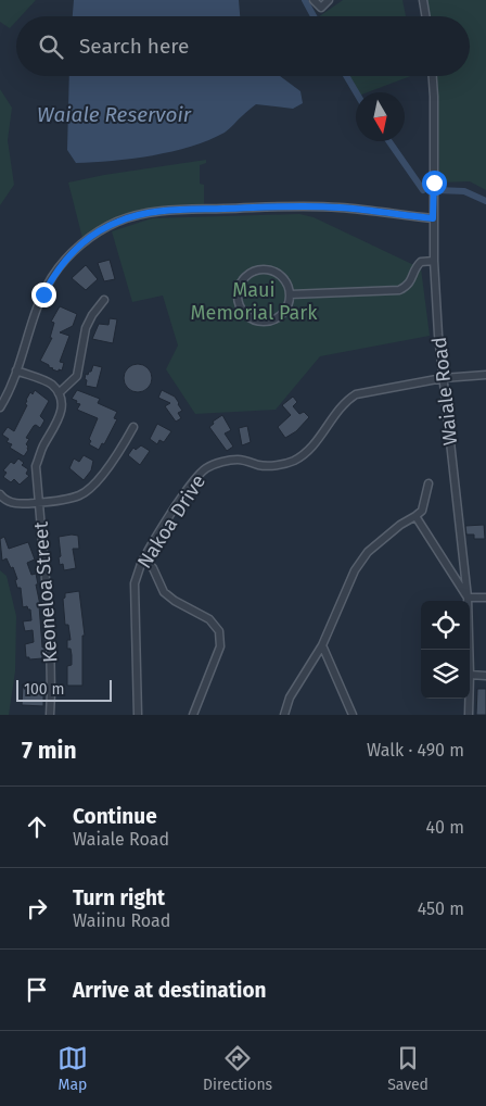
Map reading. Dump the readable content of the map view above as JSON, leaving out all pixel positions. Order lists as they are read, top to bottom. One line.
{"streets":{"street":["Waiale Road","Nakoa Drive","Keoneloa Street"]},"crossings":[["Waiale Road","Nakoa Drive"]],"water":["Waiale Reservoir"],"parks":["Maui Memorial Park"],"scale_bar":"100 m","north":"bottom","page":{"search":"Search here","scale":"100 m","heading":["7 min","Walk · 490 m"],"list":[["Continue","Waiale Road","40 m"],["Turn right","Waiinu Road","450 m"],"Arrive at destination"],"nav":["Map","Directions","Saved"]}}
